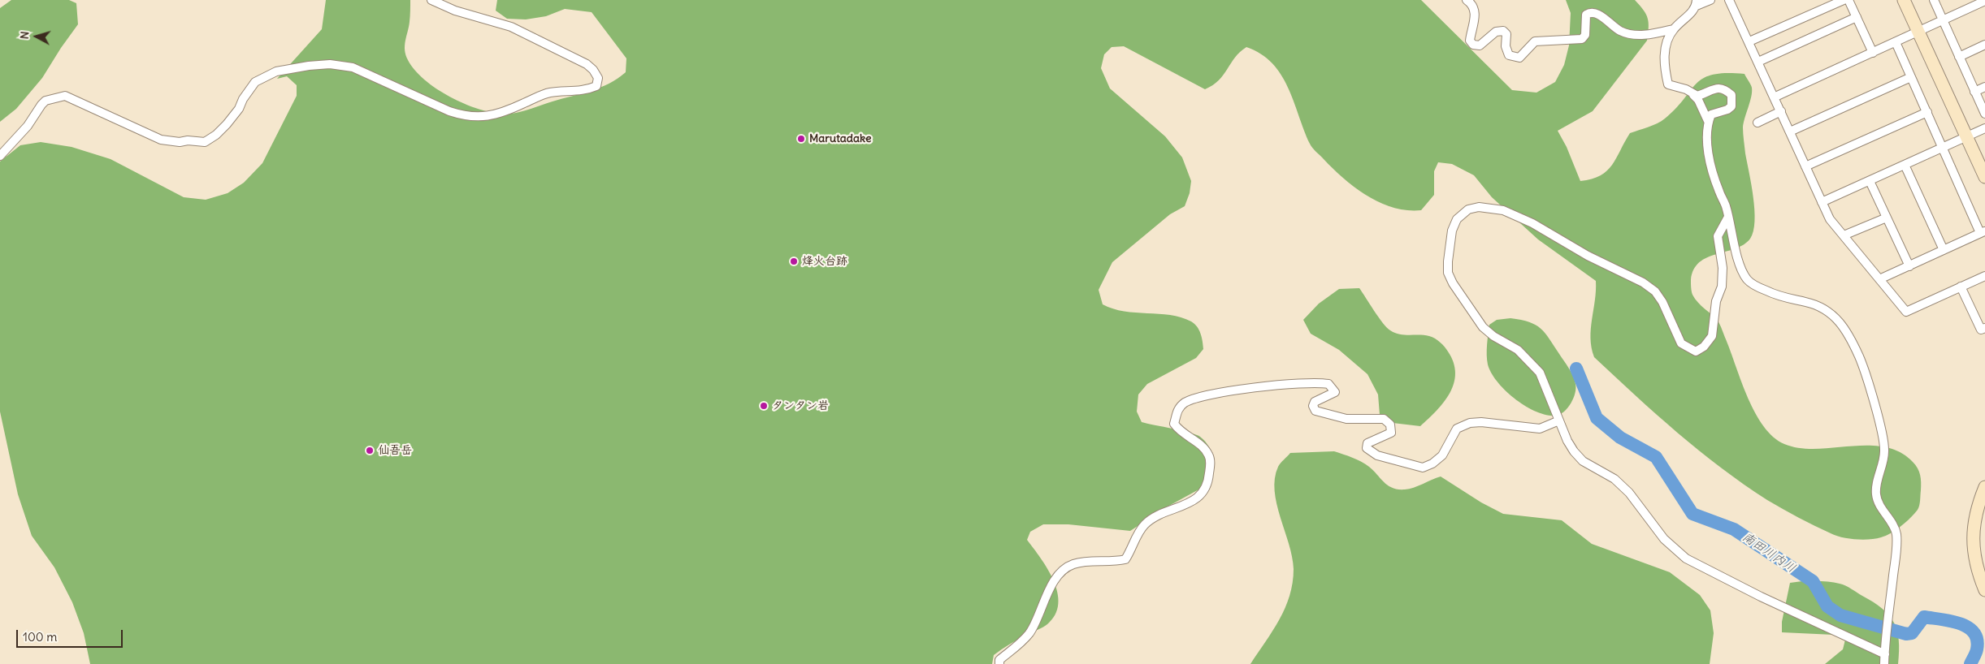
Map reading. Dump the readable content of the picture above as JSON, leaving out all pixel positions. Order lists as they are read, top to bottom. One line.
{"water":["南田川内川"],"places":["Marutadake","烽火台跡","タンタン岩","仙吾岳"],"scale_bar":"100 m","north":"left"}
